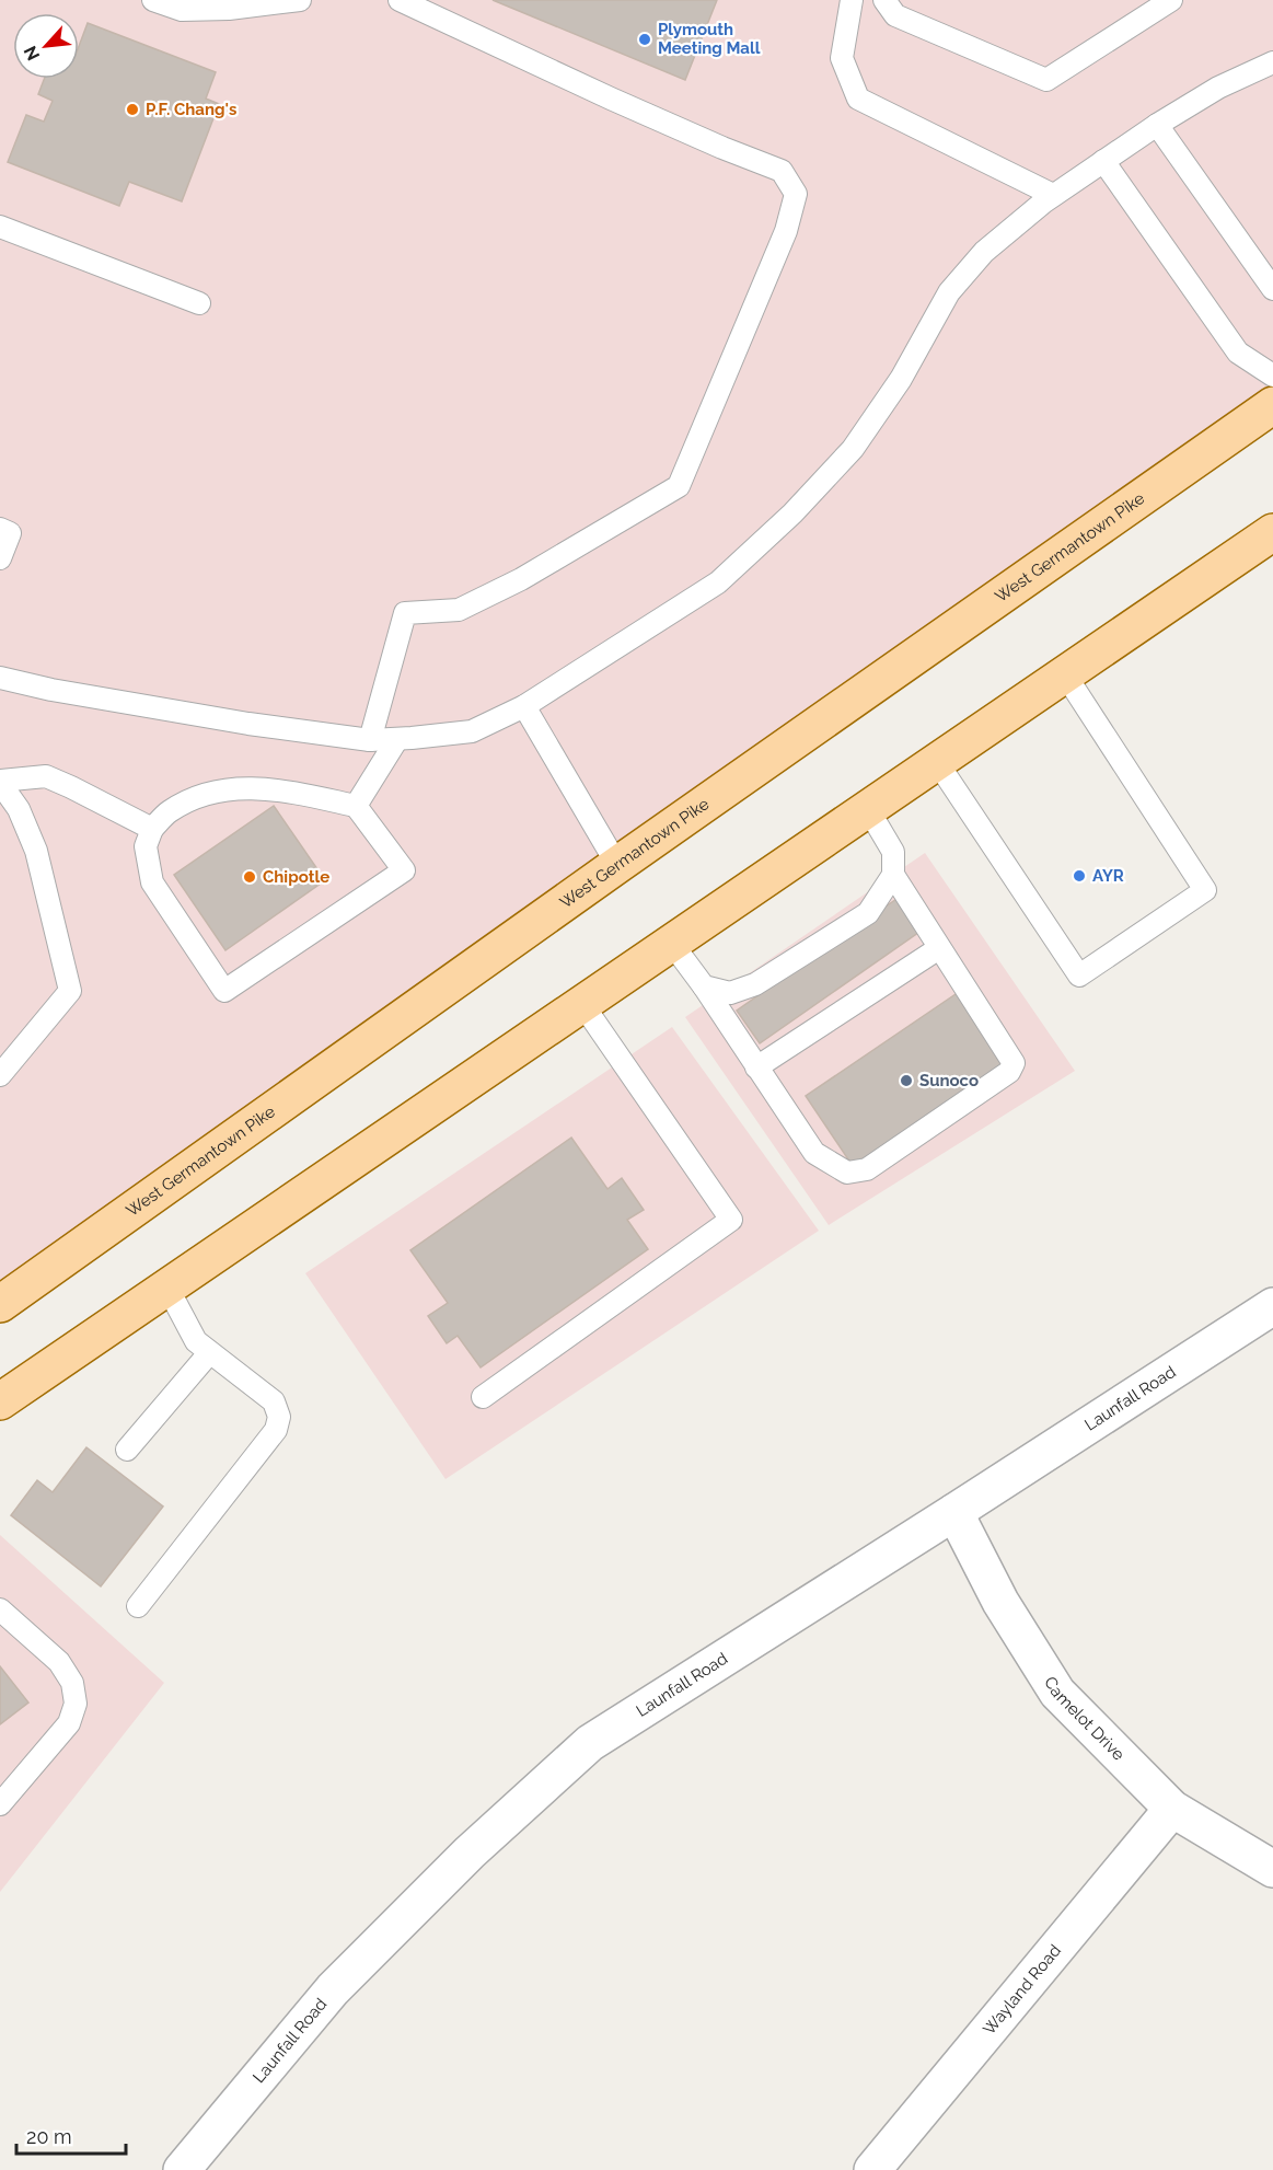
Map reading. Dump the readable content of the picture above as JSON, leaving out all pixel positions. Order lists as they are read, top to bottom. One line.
{"streets":{"main road":["West Germantown Pike"],"street":["Launfall Road","Camelot Drive","Wayland Road"]},"crossings":[["Launfall Road","Camelot Drive"],["Camelot Drive","Wayland Road"]],"places":["Plymouth Meeting Mall","P.F. Chang's","AYR","Chipotle","Sunoco"],"scale_bar":"20 m","north":"bottom left"}
